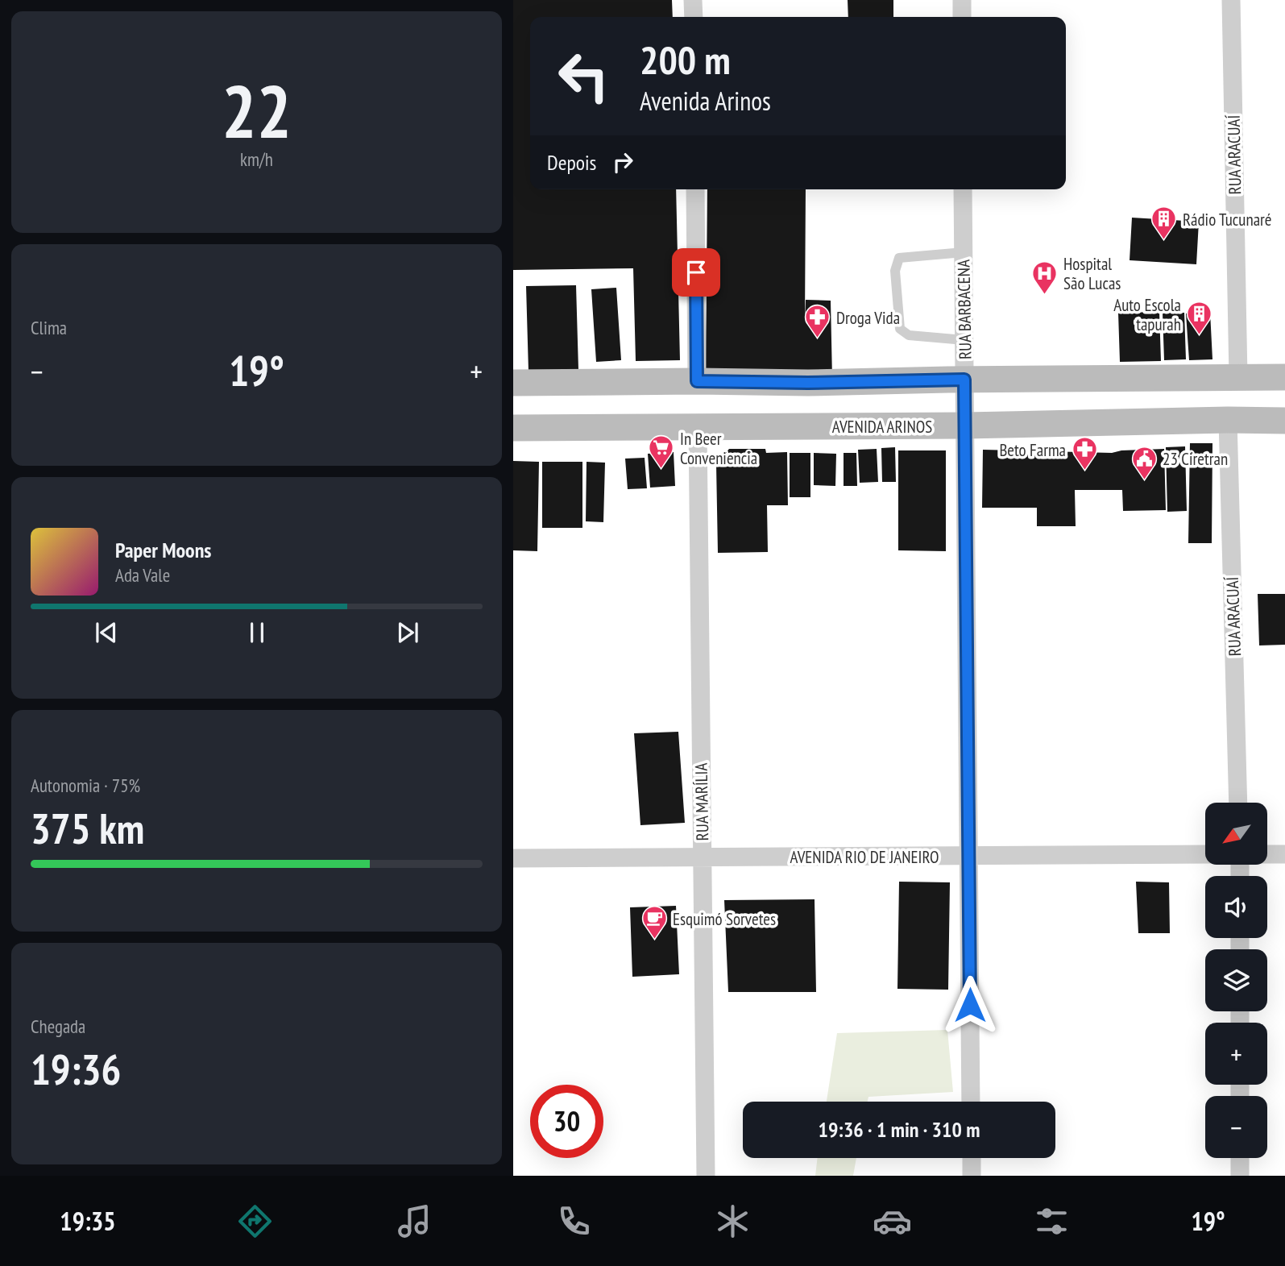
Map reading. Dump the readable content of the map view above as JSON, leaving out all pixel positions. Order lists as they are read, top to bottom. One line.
{"streets":{"main road":["AVENIDA ARINOS"],"street":["RUA ARACUAÍ","RUA BARBACENA","RUA MARÍLIA","AVENIDA RIO DE JANEIRO"]},"crossings":[["RUA ARACUAÍ","AVENIDA ARINOS"],["RUA BARBACENA","AVENIDA ARINOS"],["RUA BARBACENA","AVENIDA RIO DE JANEIRO"],["AVENIDA ARINOS","RUA MARÍLIA"],["RUA MARÍLIA","AVENIDA RIO DE JANEIRO"]],"places":{"building":["Rádio Tucunaré","Auto Escola tapurah"],"hospital":["Hospital São Lucas"],"pharmacy":["Droga Vida","Beto Farma"],"supermarket":["In Beer Conveniencia"],"public building":["23 Ciretran"],"cafe":["Esquimó Sorvetes"]},"north":"bottom left","page":{"tile":[["22","km/h"],"Clima",["Autonomia · 75%","375 km"],["Chegada","19:36"]],"turn":["200 m","Avenida Arinos"],"then":"Depois","heat":["−","19°","+"],"song":["Paper Moons","Ada Vale"],"map_buttons":["+","−"],"limit":"30","trip":"19:36 · 1 min · 310 m","tabs":["19:35","19°"]}}
